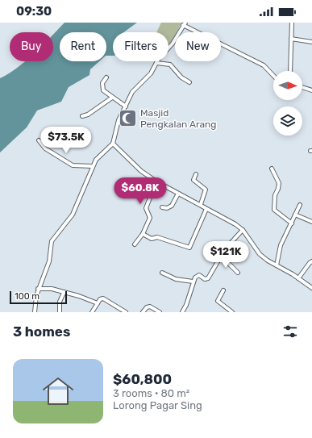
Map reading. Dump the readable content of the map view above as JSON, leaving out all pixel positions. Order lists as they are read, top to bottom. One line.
{"places":{"mosque":["Masjid Pengkalan Arang"]},"scale_bar":"100 m","north":"right","page":{"status":"09:30","chip":["Buy","Rent","Filters","New"],"price":["$73.5K","$60.8K","$121K"],"scale":"100 m","heading":"3 homes","list":[{"name":"$60,800","note":"3 rooms · 80 m² · Lorong Pagar Sing"}]}}
